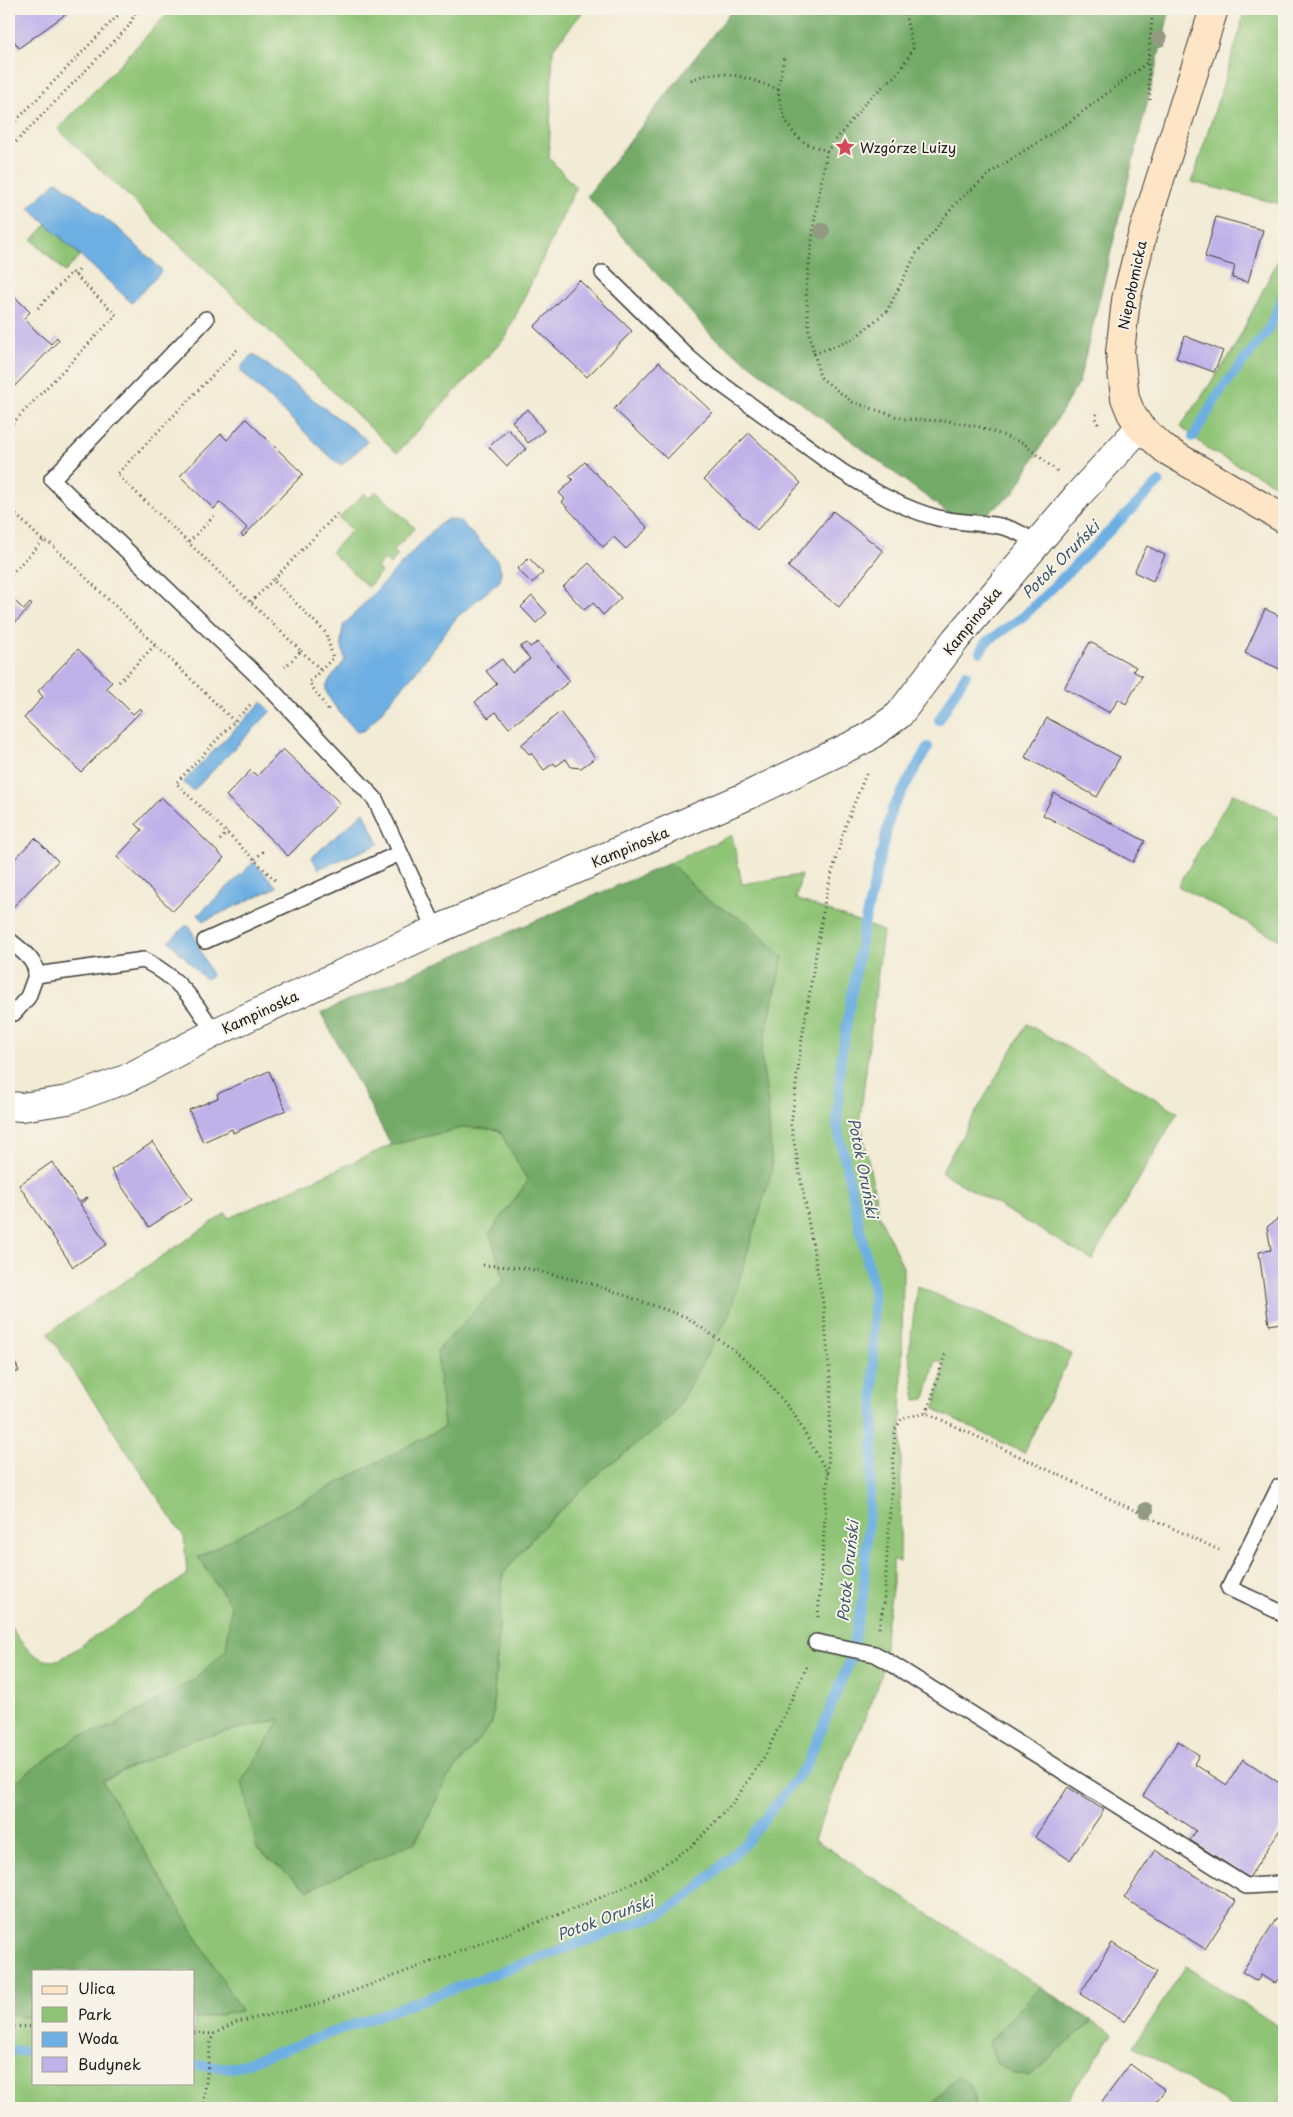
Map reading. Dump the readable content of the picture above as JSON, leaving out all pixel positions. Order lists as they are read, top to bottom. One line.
{"streets":{"main road":["Niepołomicka"],"street":["Kampinoska"]},"crossings":[["Niepołomicka","Kampinoska"]],"water":["Potok Oruński"],"places":{"place":["Wzgórze Luizy"]},"legend":["Ulica","Park","Woda","Budynek"]}
